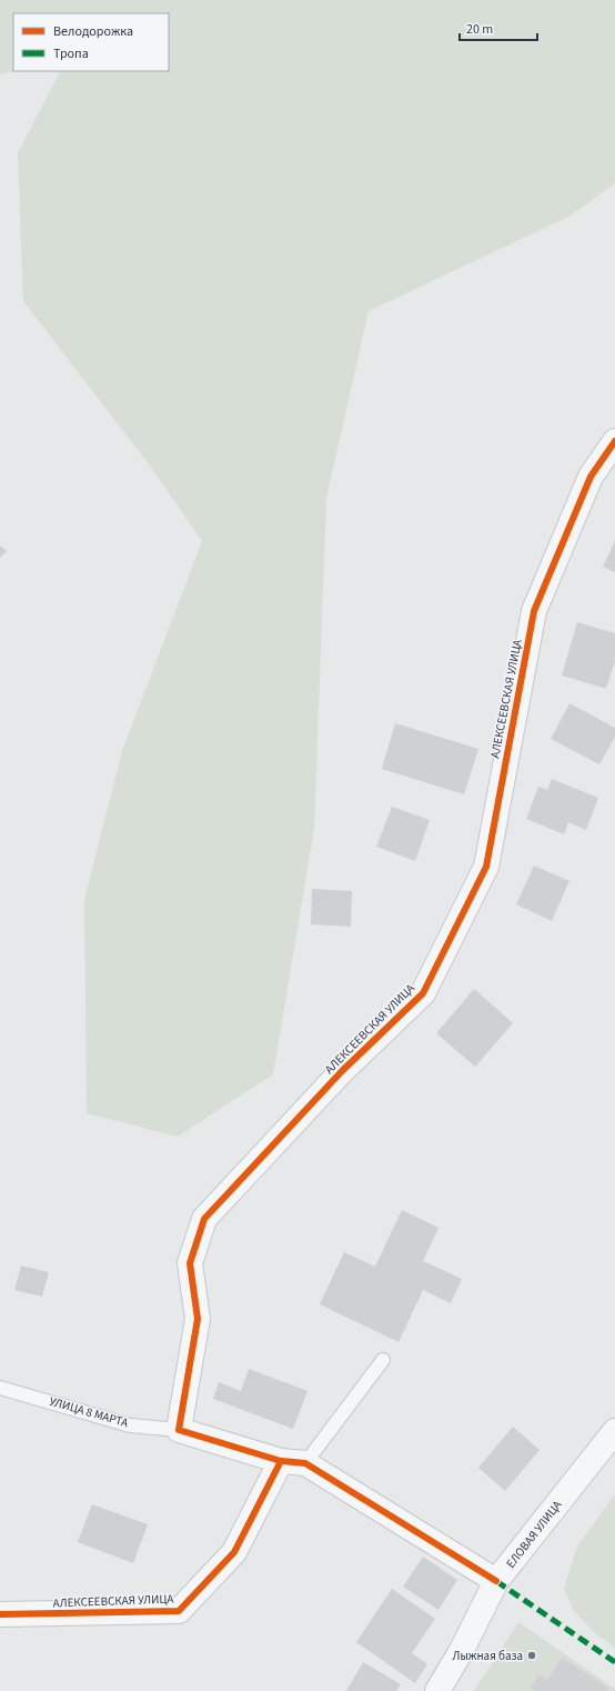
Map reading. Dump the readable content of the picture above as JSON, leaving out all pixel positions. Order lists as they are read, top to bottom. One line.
{"streets":{"street":["АЛЕКСЕЕВСКАЯ УЛИЦА","ЕЛОВАЯ УЛИЦА"],"lane":["УЛИЦА 8 МАРТА"]},"crossings":[["АЛЕКСЕЕВСКАЯ УЛИЦА","УЛИЦА 8 МАРТА"]],"places":["Лыжная база"],"legend":["Велодорожка","Тропа"],"scale_bar":"20 m"}
